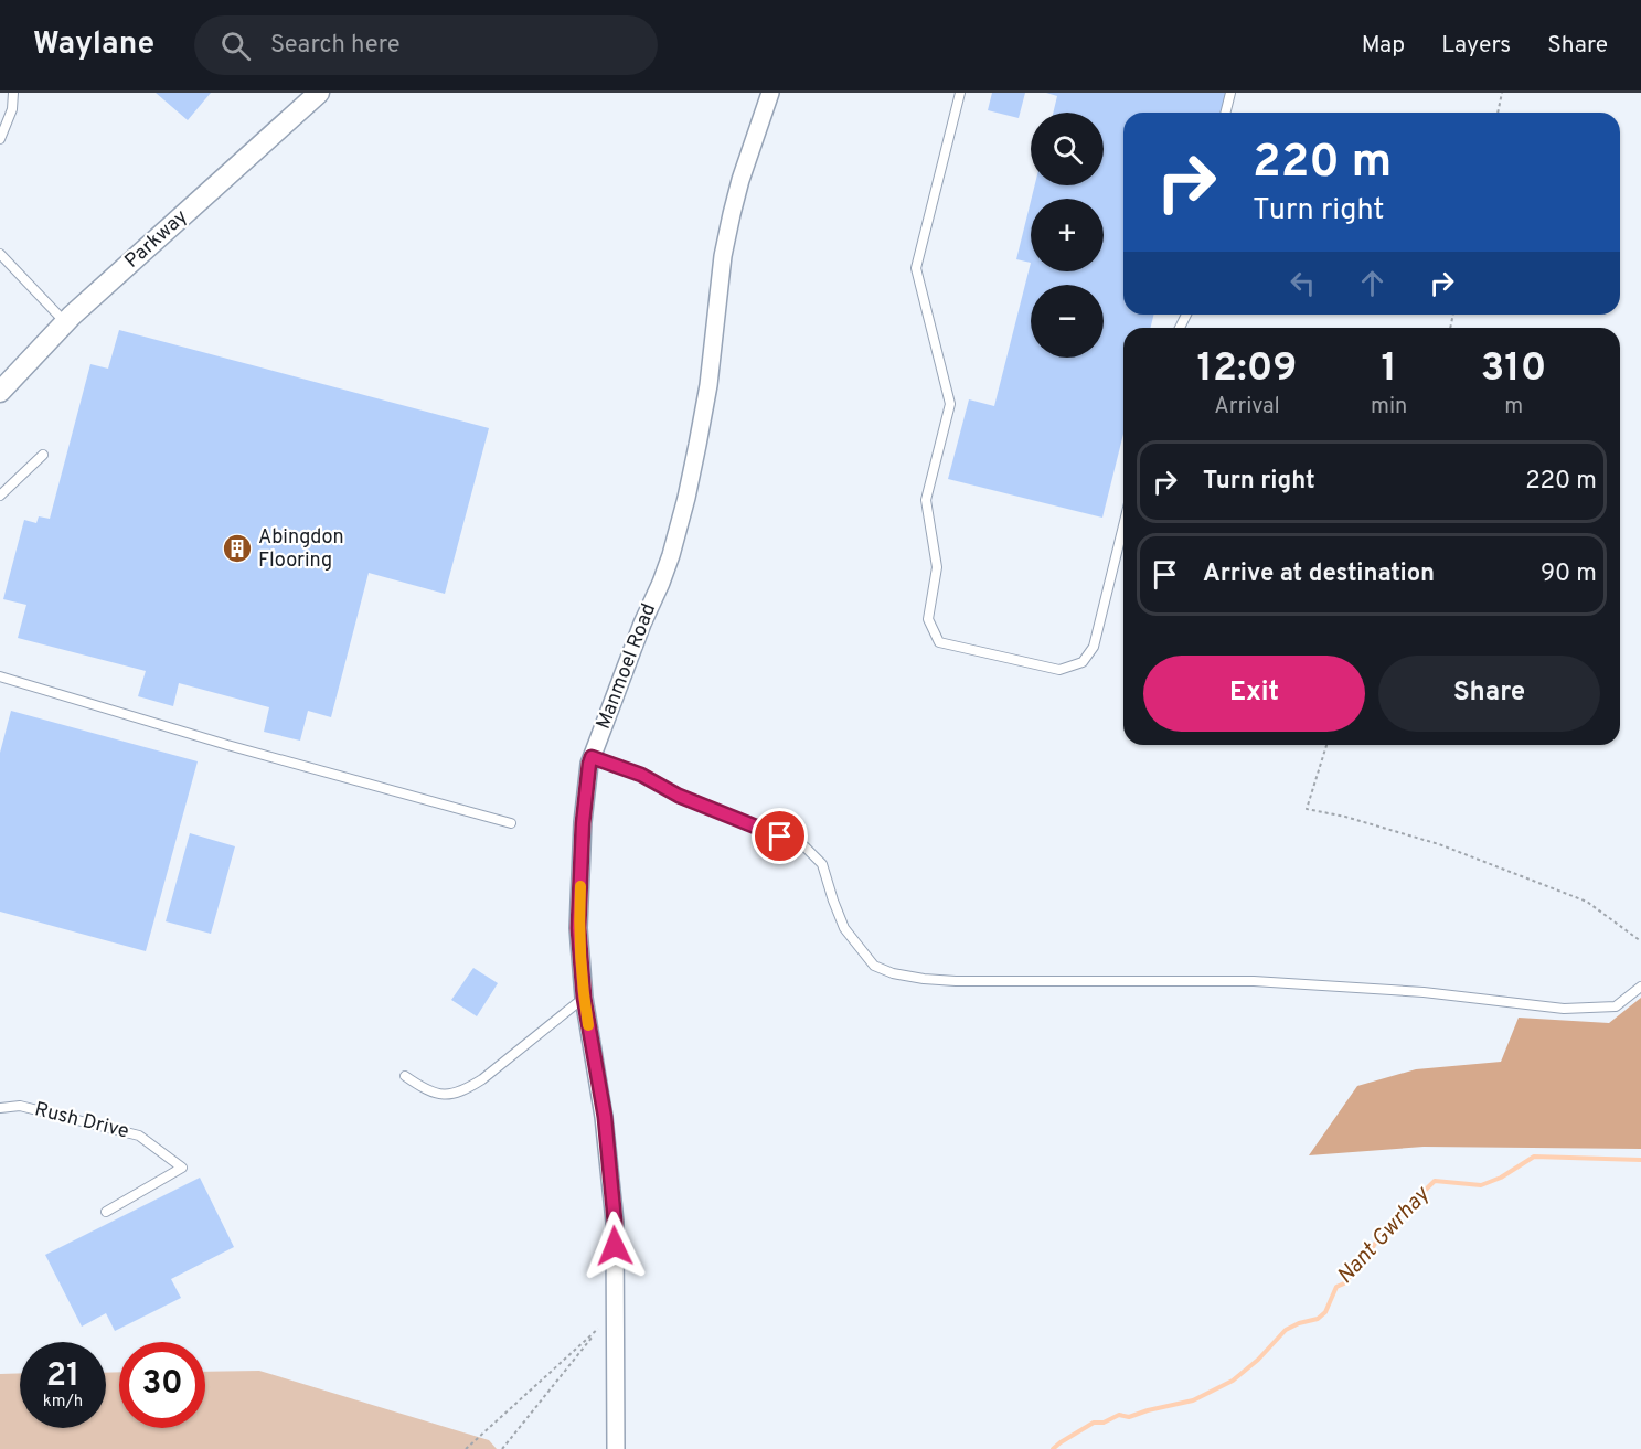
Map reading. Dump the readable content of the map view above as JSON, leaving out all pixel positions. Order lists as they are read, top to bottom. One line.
{"streets":{"street":["Parkway","Manmoel Road"],"lane":["Rush Drive"]},"water":["Nant Gwrhay"],"places":{"building":["Abingdon Flooring"]},"page":{"header":"Waylane","search":"Search here","nav":["Map","Layers","Share"],"map_buttons":["+","−"],"turn":["220 m","Turn right"],"eta":["12:09","Arrival","1","min","310","m"],"list":[{"name":"Turn right","value":"220 m"},{"name":"Arrive at destination","value":"90 m"}],"buttons":["Exit","Share"],"speed":"21 km/h","limit":"30"}}
